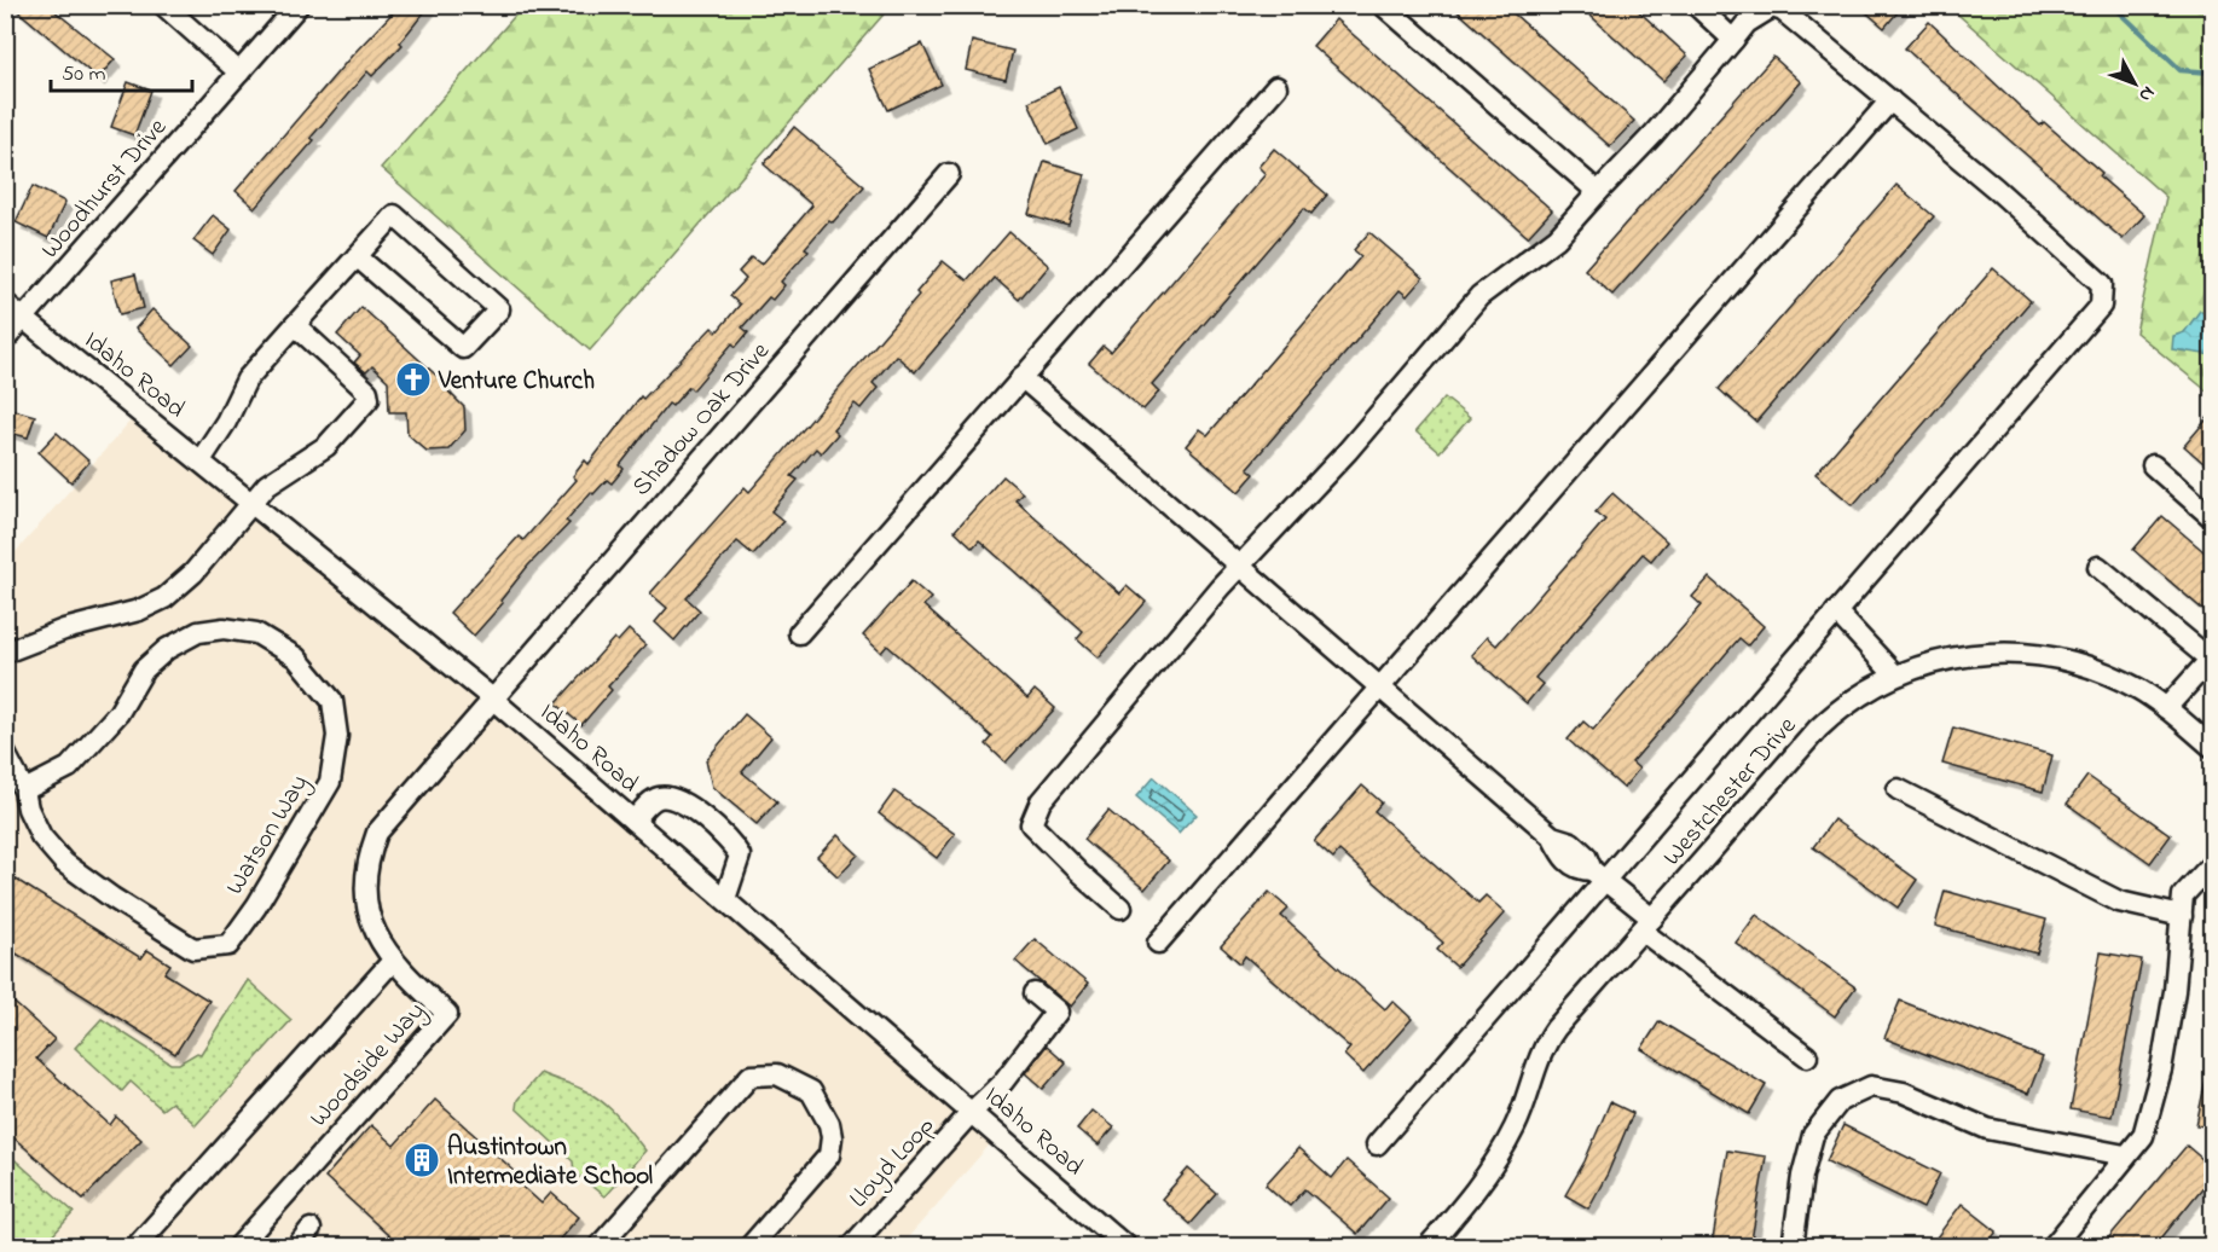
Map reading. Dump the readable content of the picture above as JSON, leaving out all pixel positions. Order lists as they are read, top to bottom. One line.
{"streets":{"street":["Woodhurst Drive","Idaho Road","Shadow Oak Drive","Westchester Drive","Watson Way","Woodside Way","Lloyd Loop"]},"crossings":[["Woodhurst Drive","Idaho Road"],["Idaho Road","Shadow Oak Drive"],["Idaho Road","Woodside Way"],["Idaho Road","Lloyd Loop"],["Shadow Oak Drive","Woodside Way"]],"places":{"church":["Venture Church"],"building":["Austintown Intermediate School"]},"scale_bar":"50 m","north":"bottom right"}
